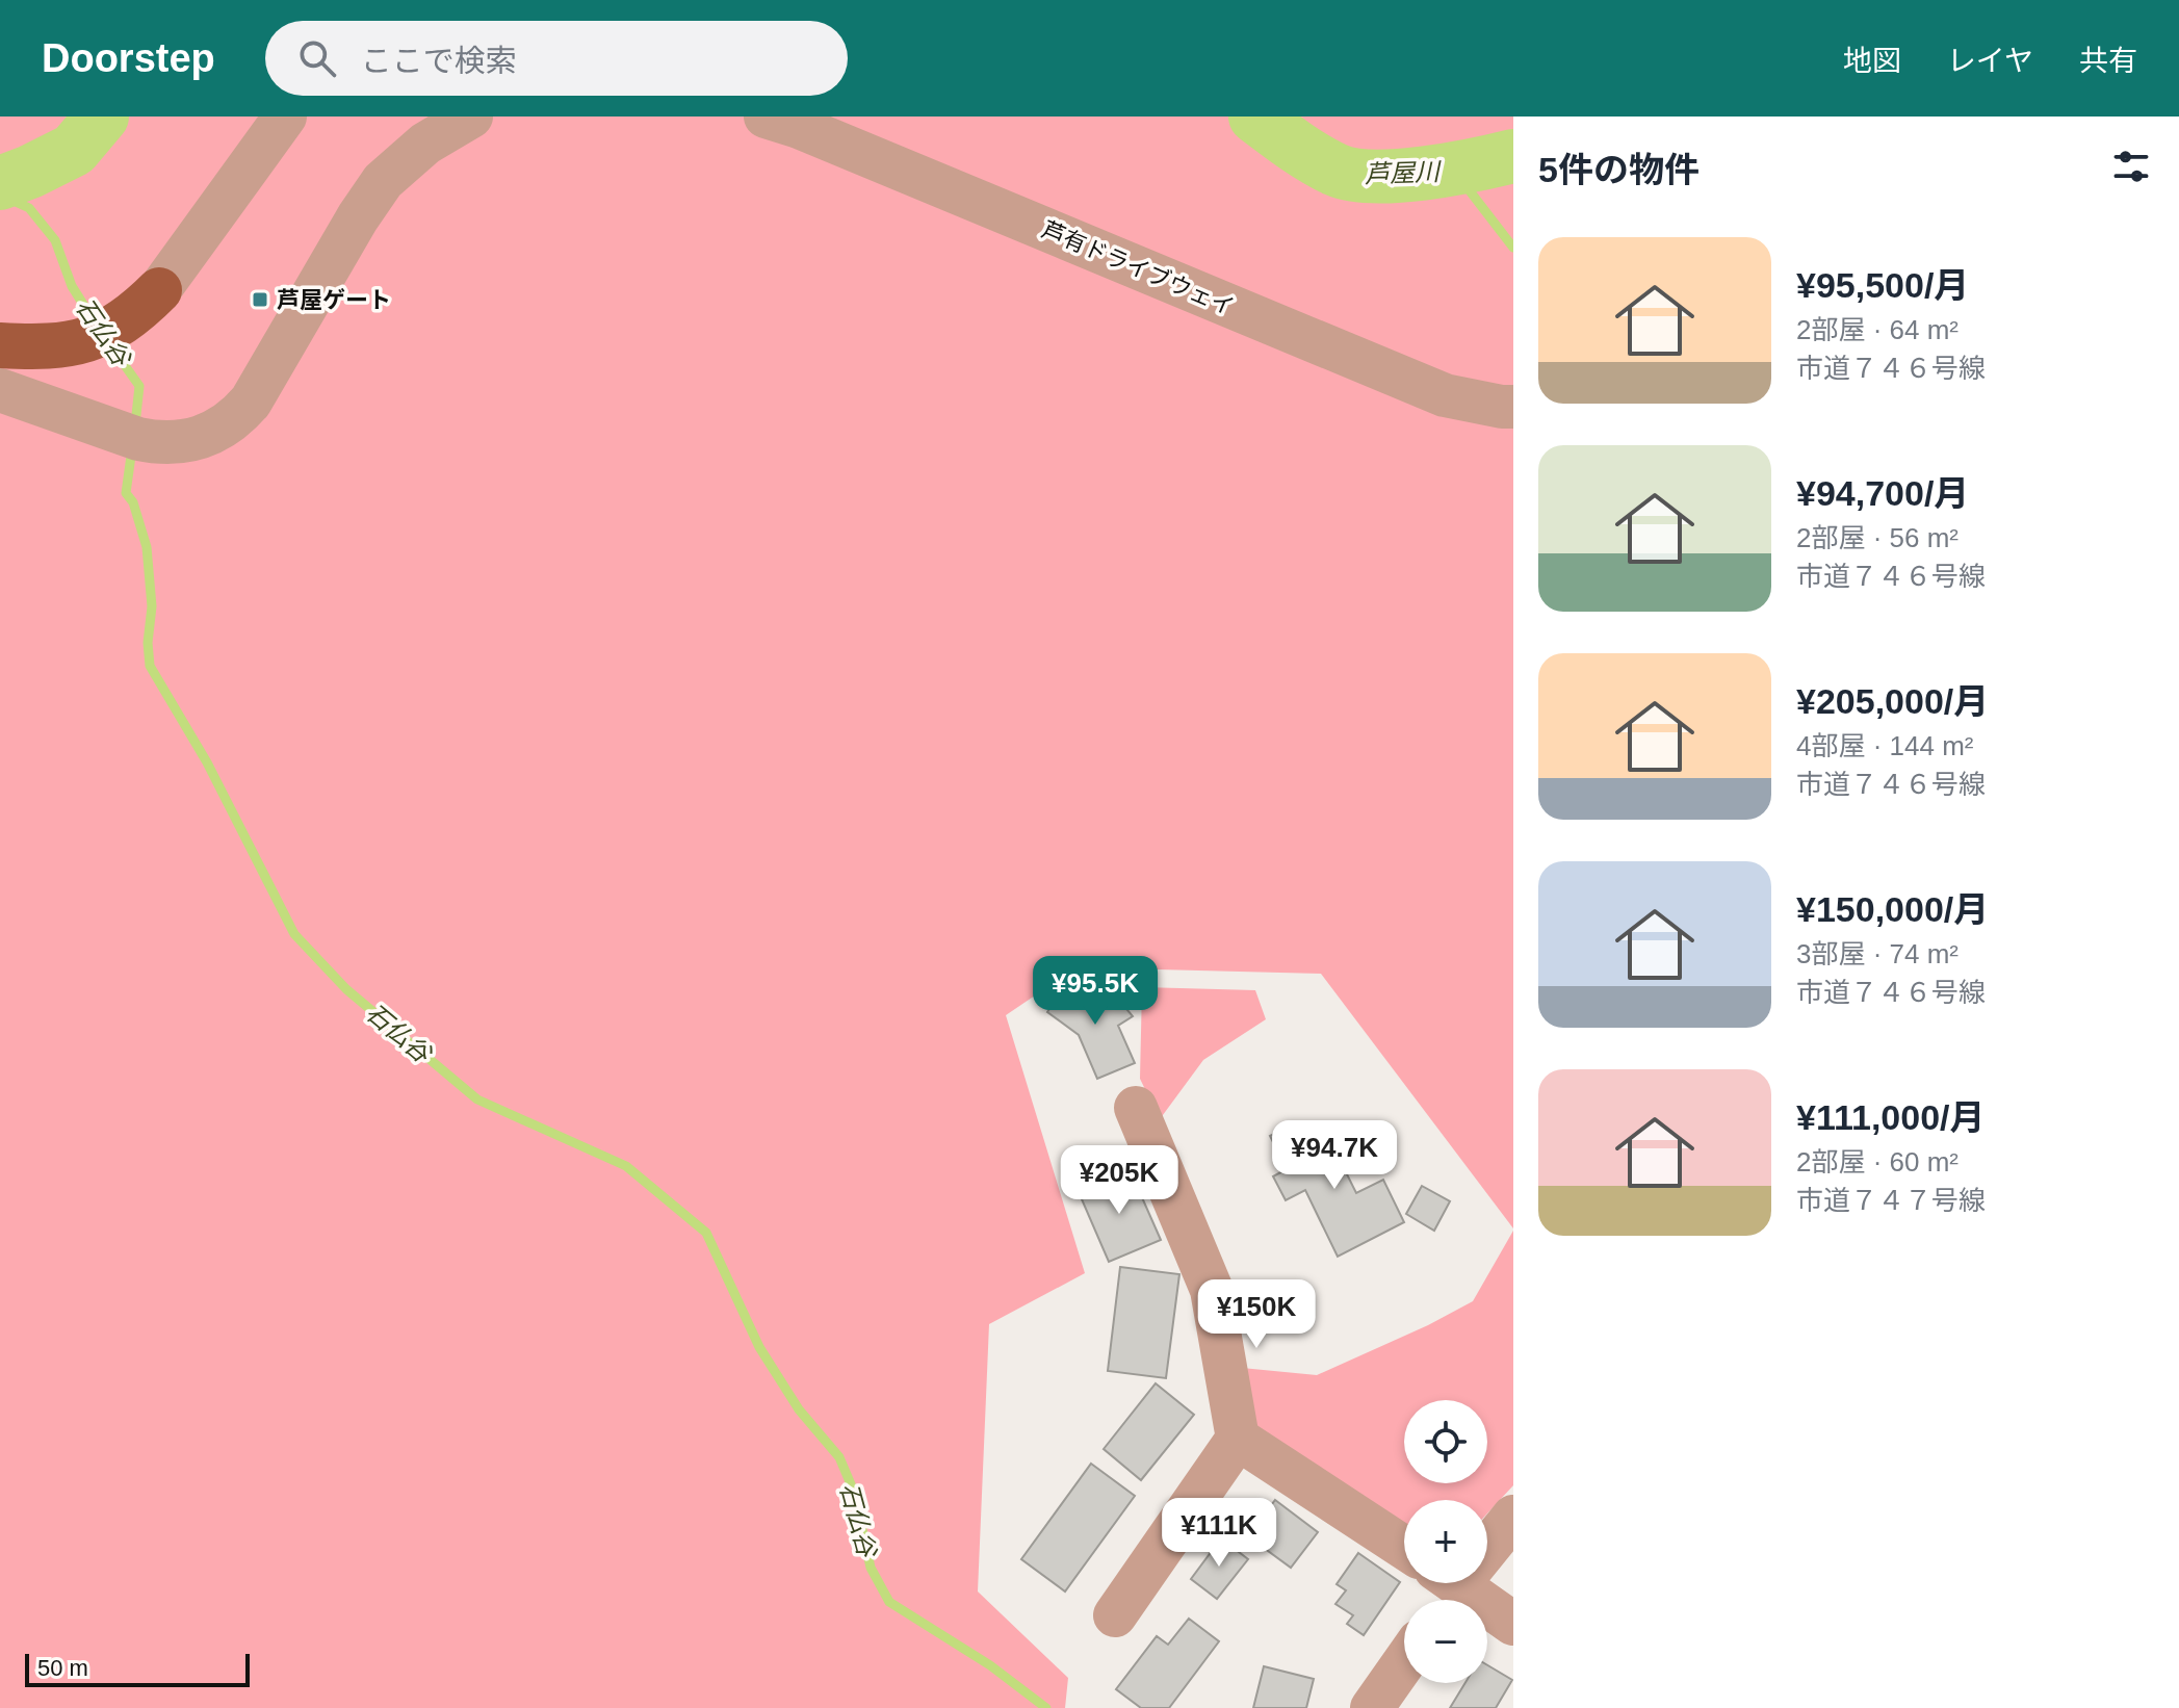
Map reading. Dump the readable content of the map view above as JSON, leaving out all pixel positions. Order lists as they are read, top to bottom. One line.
{"streets":{"street":["芦有ドライブウェイ"]},"water":["芦屋川","石仏谷"],"places":{"transit":["芦屋ゲート"]},"scale_bar":"50 m","page":{"header":"Doorstep","search":"ここで検索","nav":["地図","レイヤ","共有"],"heading":"5件の物件","list":[{"name":"¥95,500/月","note":"2部屋 · 64 m² · 市道７４６号線"},{"name":"¥94,700/月","note":"2部屋 · 56 m² · 市道７４６号線"},{"name":"¥205,000/月","note":"4部屋 · 144 m² · 市道７４６号線"},{"name":"¥150,000/月","note":"3部屋 · 74 m² · 市道７４６号線"},{"name":"¥111,000/月","note":"2部屋 · 60 m² · 市道７４７号線"}],"price":["¥95.5K","¥94.7K","¥205K","¥150K","¥111K"],"map_buttons":["+","−"],"scale":"50 m"}}
